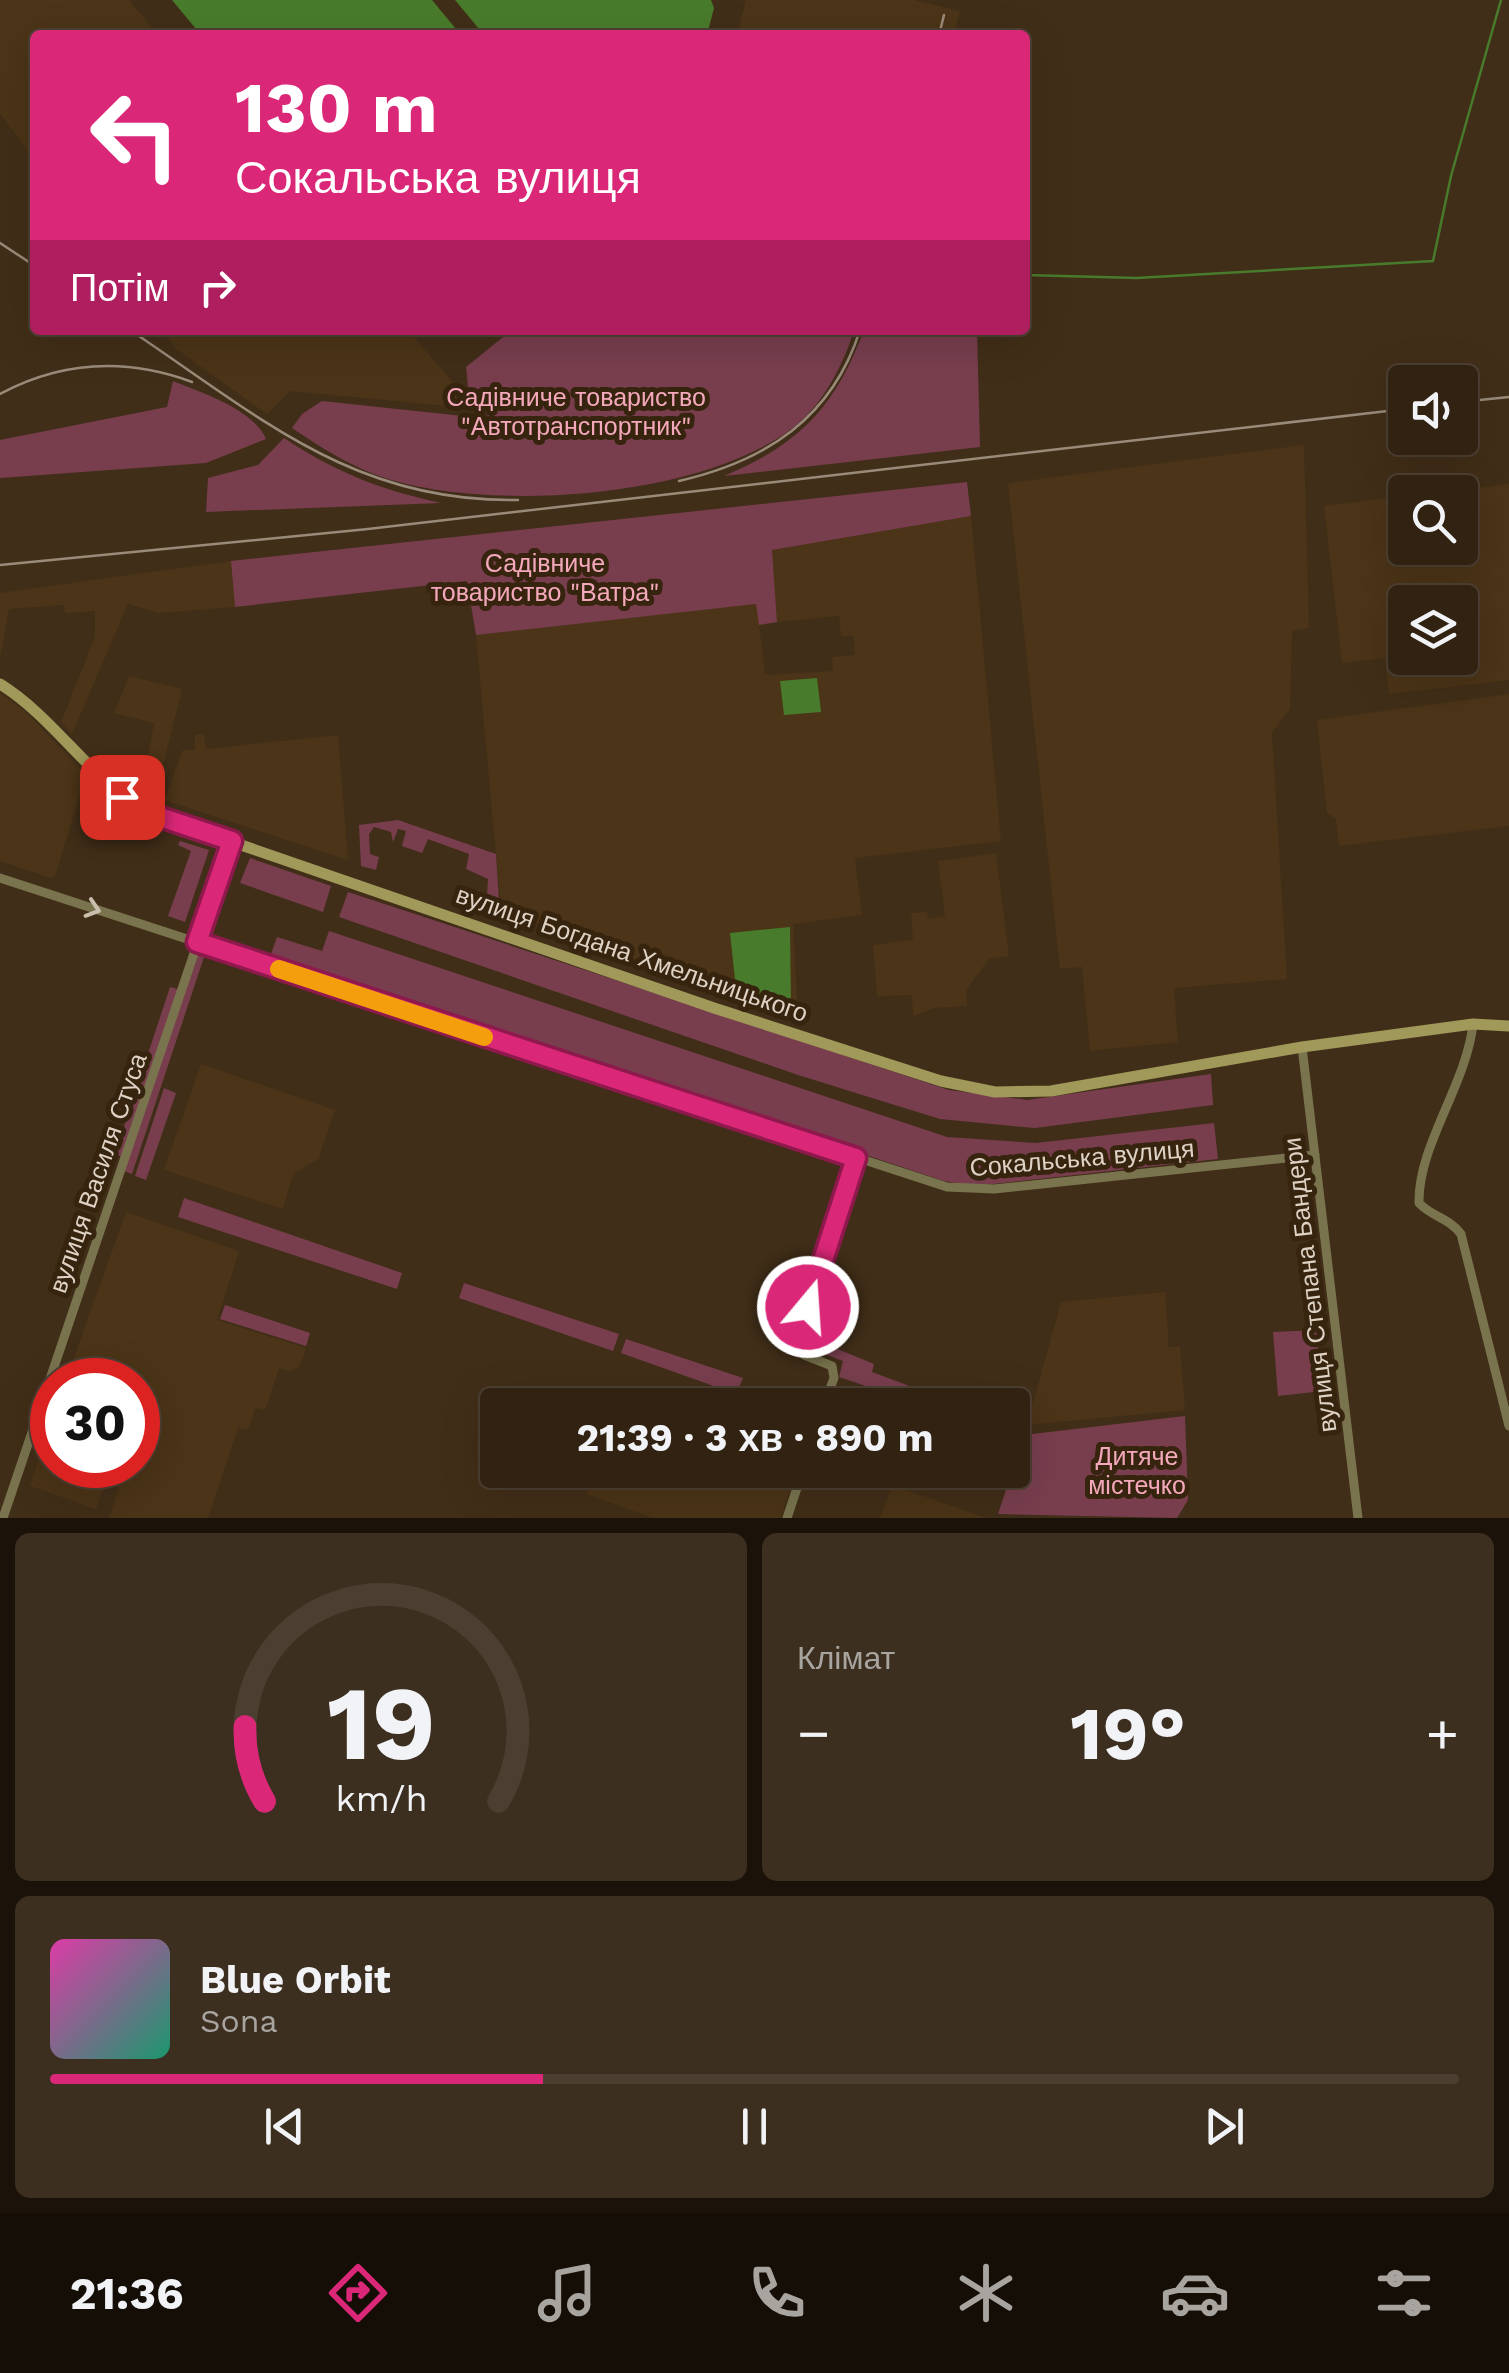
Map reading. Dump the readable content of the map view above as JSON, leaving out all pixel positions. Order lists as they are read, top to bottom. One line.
{"streets":{"street":["вулиця Богдана Хмельницького","Сокальська вулиця","вулиця Василя Стуса","вулиця Степана Бандери"]},"crossings":[["вулиця Богдана Хмельницького","вулиця Василя Стуса"],["вулиця Богдана Хмельницького","вулиця Степана Бандери"],["Сокальська вулиця","вулиця Василя Стуса"],["Сокальська вулиця","вулиця Степана Бандери"]],"parks":["Садівниче товариство \"Автотранспортник\"","Садівниче товариство \"Ватра\"","Дитяче містечко"],"page":{"turn":["130 m","Сокальська вулиця"],"then":"Потім","limit":"30","trip":"21:39 · 3 хв · 890 m","tile":"Клімат","heat":["−","19°","+"],"song":["Blue Orbit","Sona"],"tabs":"21:36","gauge":["19","km/h"]}}
